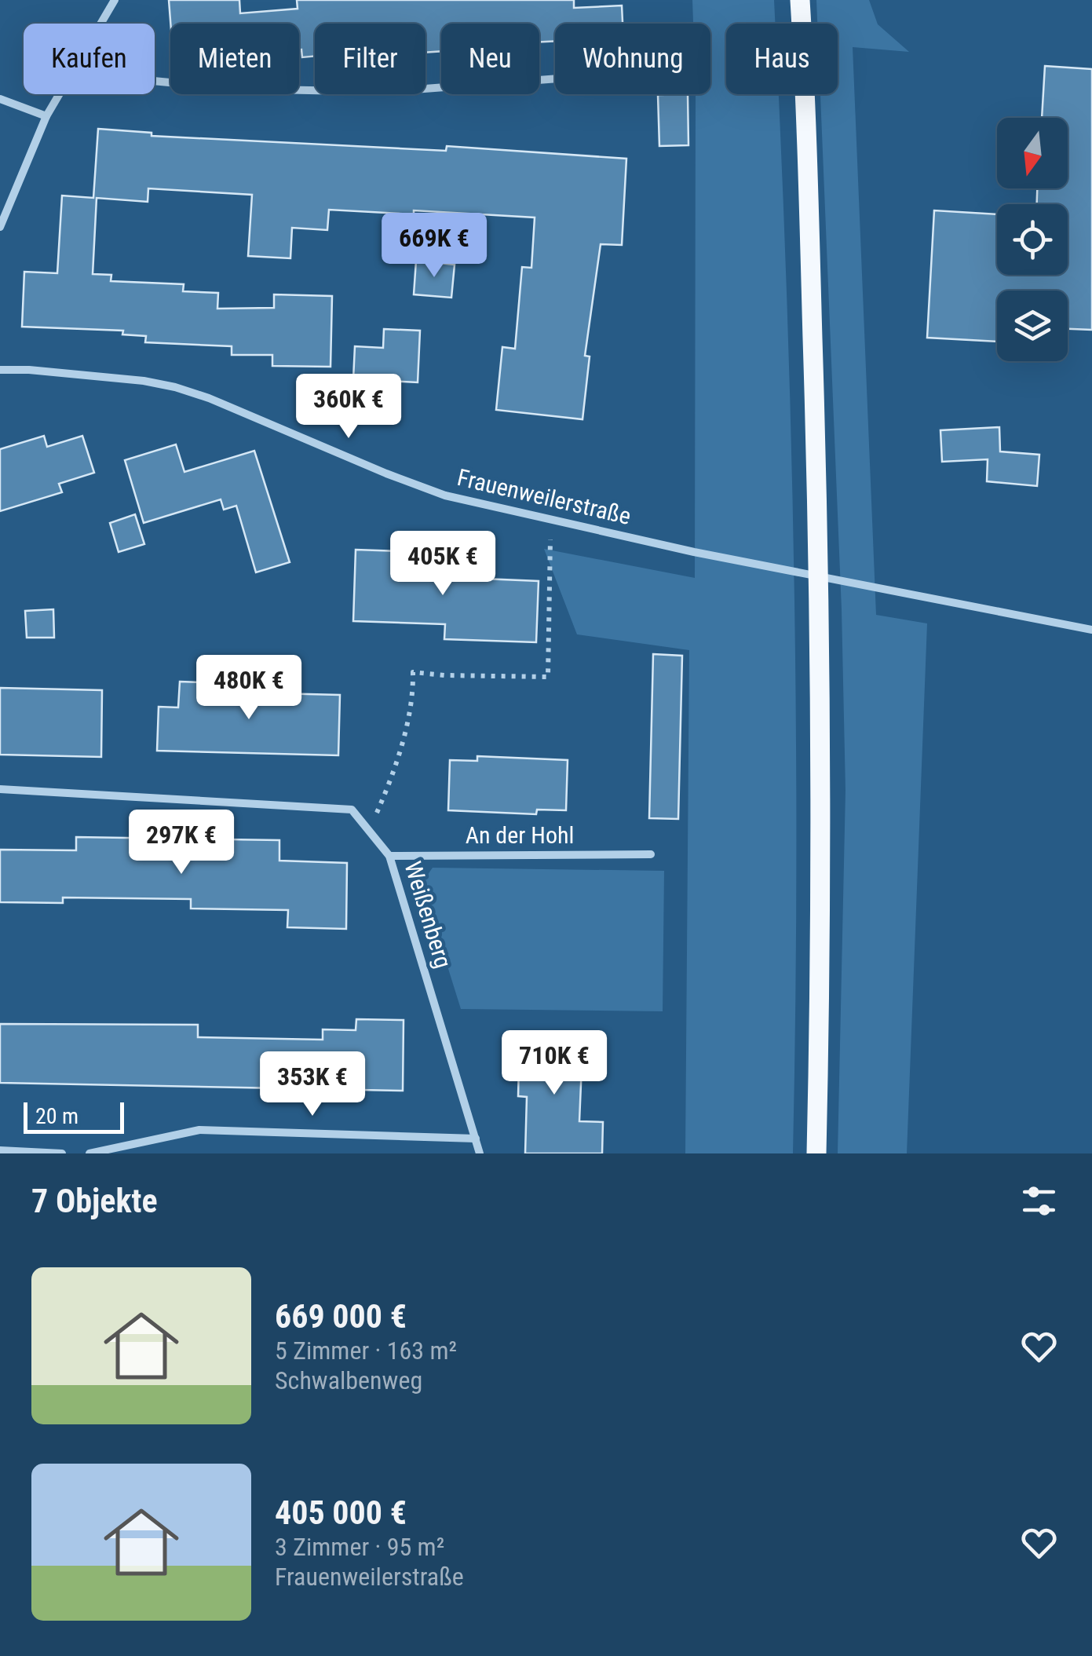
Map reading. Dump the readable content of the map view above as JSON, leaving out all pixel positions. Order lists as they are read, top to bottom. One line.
{"streets":{"street":["Frauenweilerstraße","An der Hohl","Weißenberg"]},"crossings":[["An der Hohl","Weißenberg"]],"scale_bar":"20 m","north":"bottom","page":{"chip":["Kaufen","Mieten","Filter","Neu","Wohnung","Haus"],"price":["669K €","360K €","405K €","480K €","297K €","710K €","353K €"],"scale":"20 m","heading":"7 Objekte","list":[{"name":"669 000 €","note":"5 Zimmer · 163 m² · Schwalbenweg"},{"name":"405 000 €","note":"3 Zimmer · 95 m² · Frauenweilerstraße"}]}}
